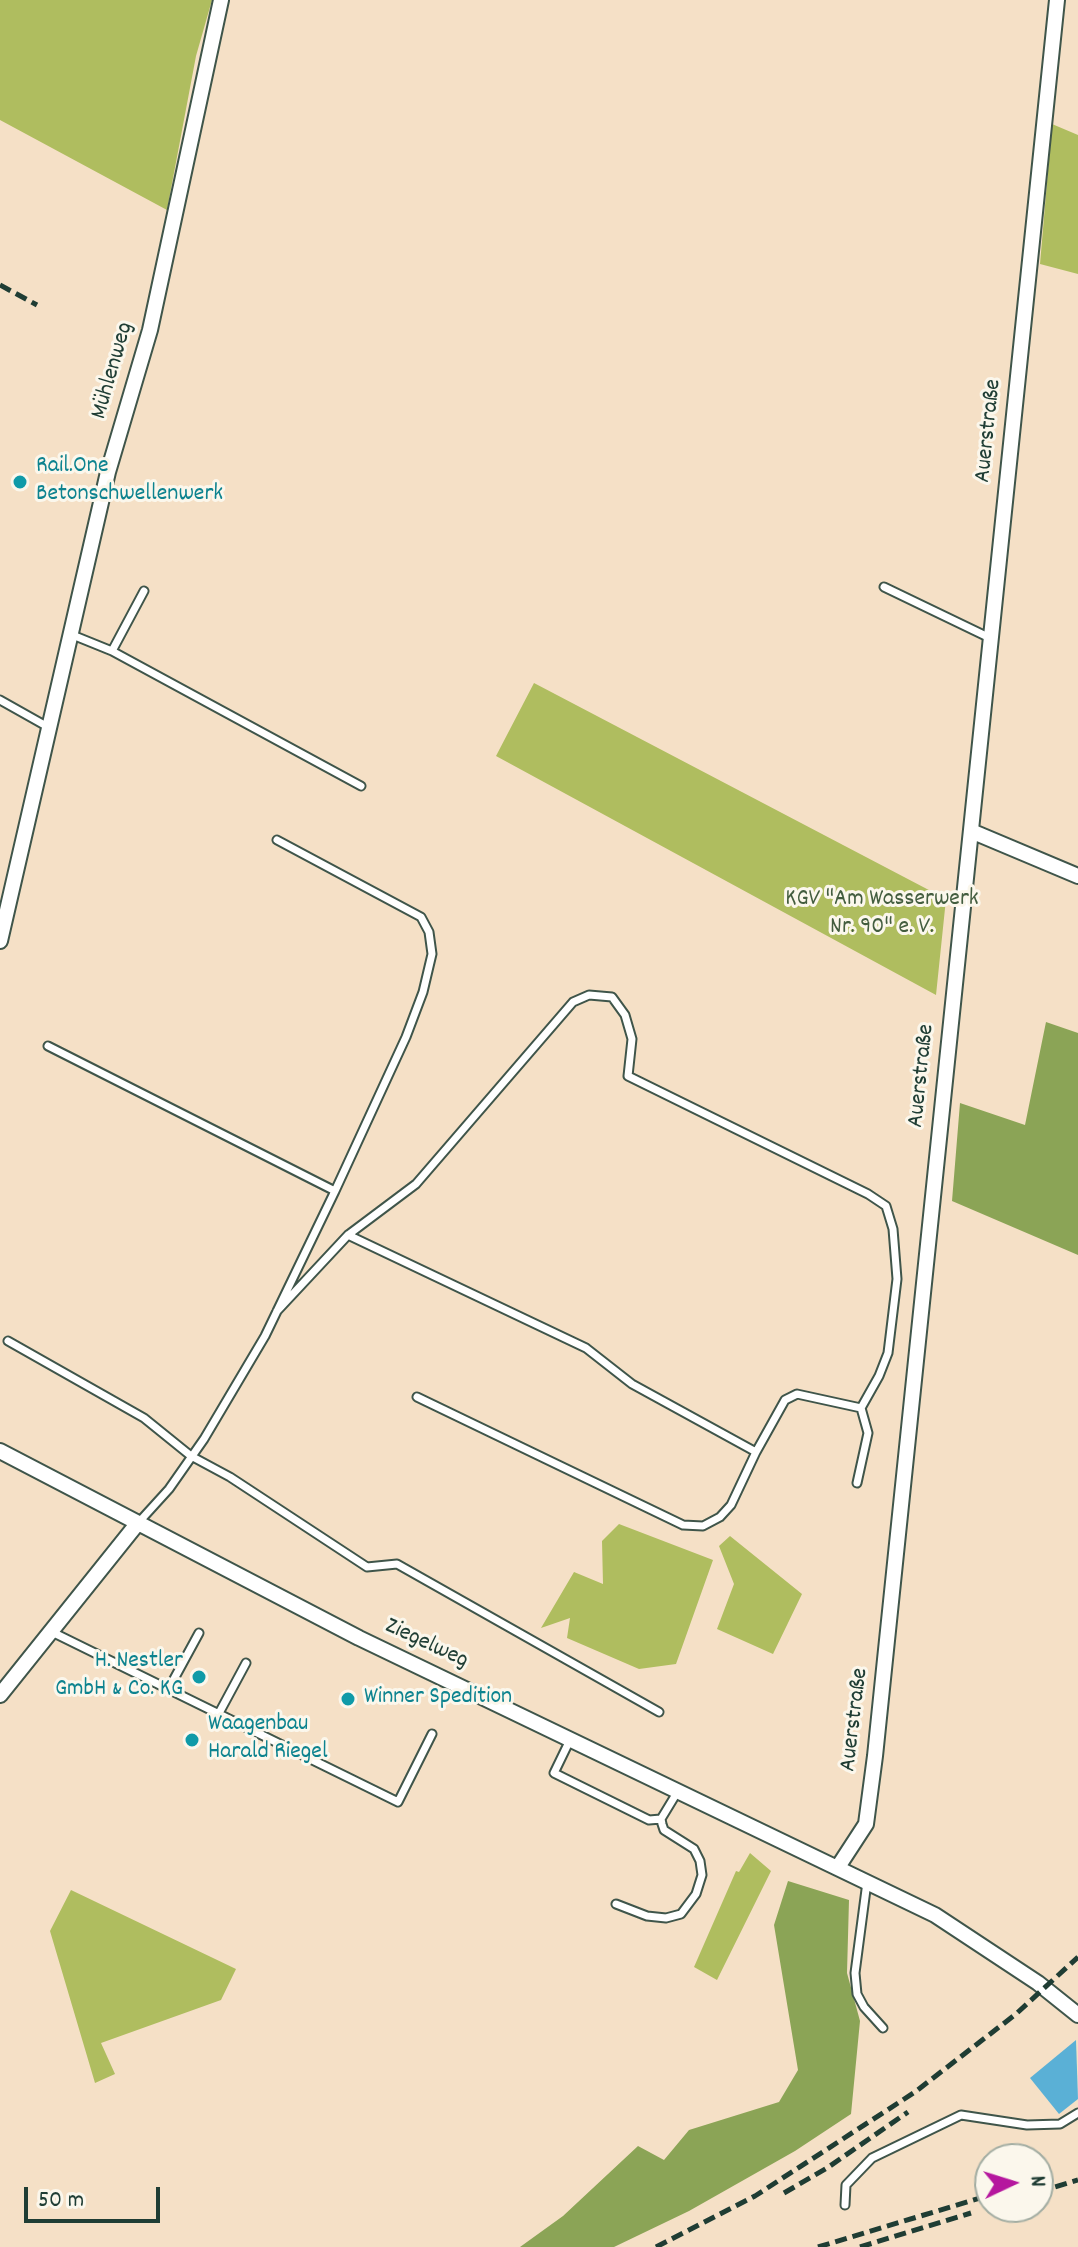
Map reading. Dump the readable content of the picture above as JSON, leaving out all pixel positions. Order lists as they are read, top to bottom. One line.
{"streets":{"street":["Mühlenweg","Auerstraße","Ziegelweg"]},"crossings":[["Auerstraße","Ziegelweg"]],"parks":["KGV \"Am Wasserwerk Nr. 90\" e. V."],"places":["Rail.One Betonschwellenwerk","H. Nestler GmbH & Co. KG","Winner Spedition","Waagenbau Harald Riegel"],"scale_bar":"50 m","north":"right"}
